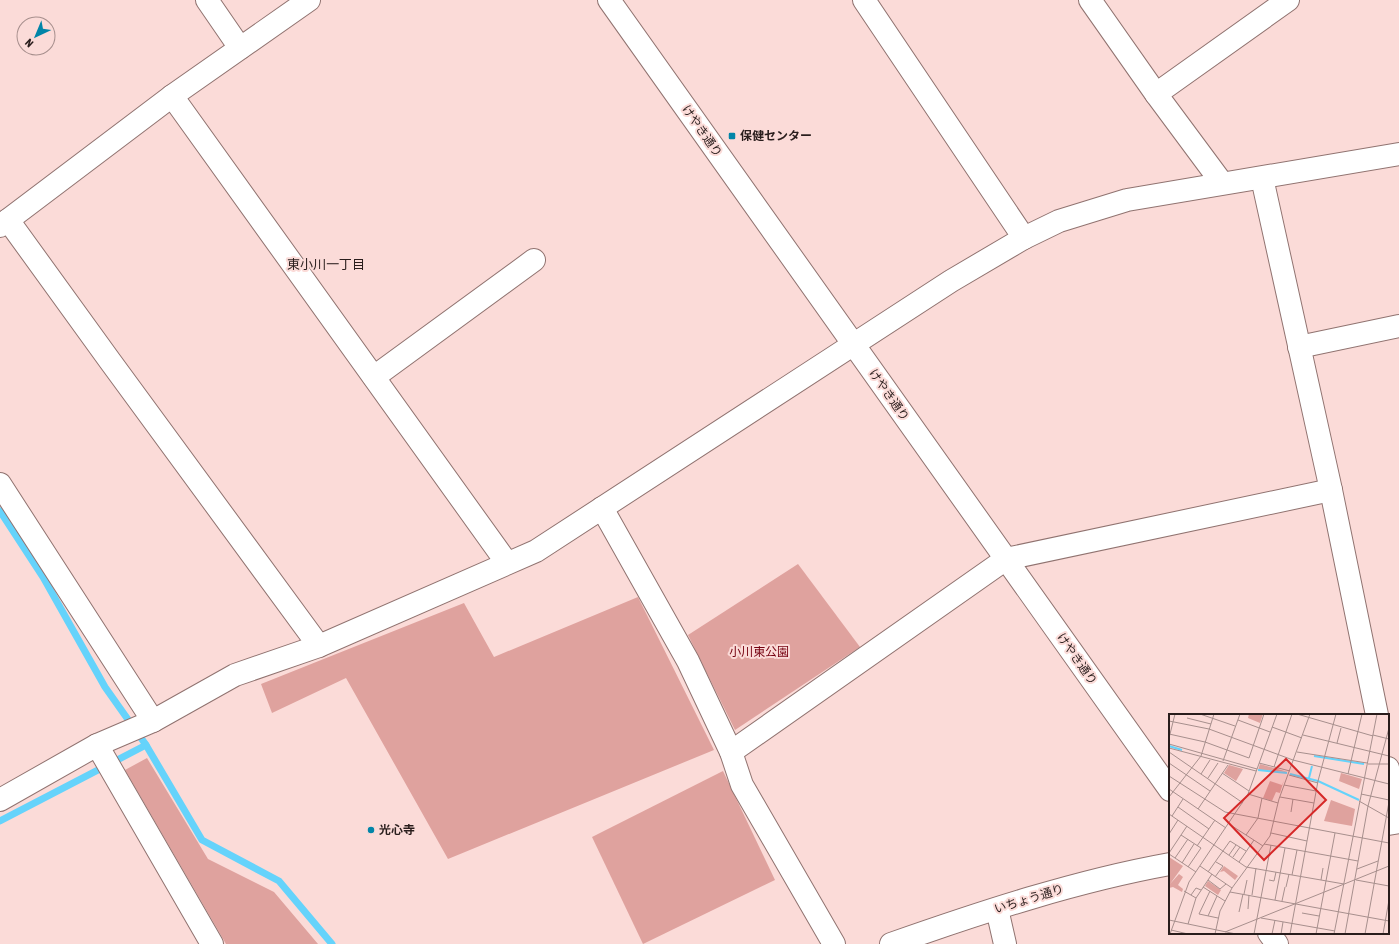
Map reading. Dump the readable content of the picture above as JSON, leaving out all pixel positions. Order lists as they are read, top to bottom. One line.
{"streets":{"street":["けやき通り","いちょう通り"]},"districts":["東小川一丁目"],"parks":["小川東公園"],"places":{"transit":["保健センター"],"other":["光心寺"]},"north":"bottom left"}
